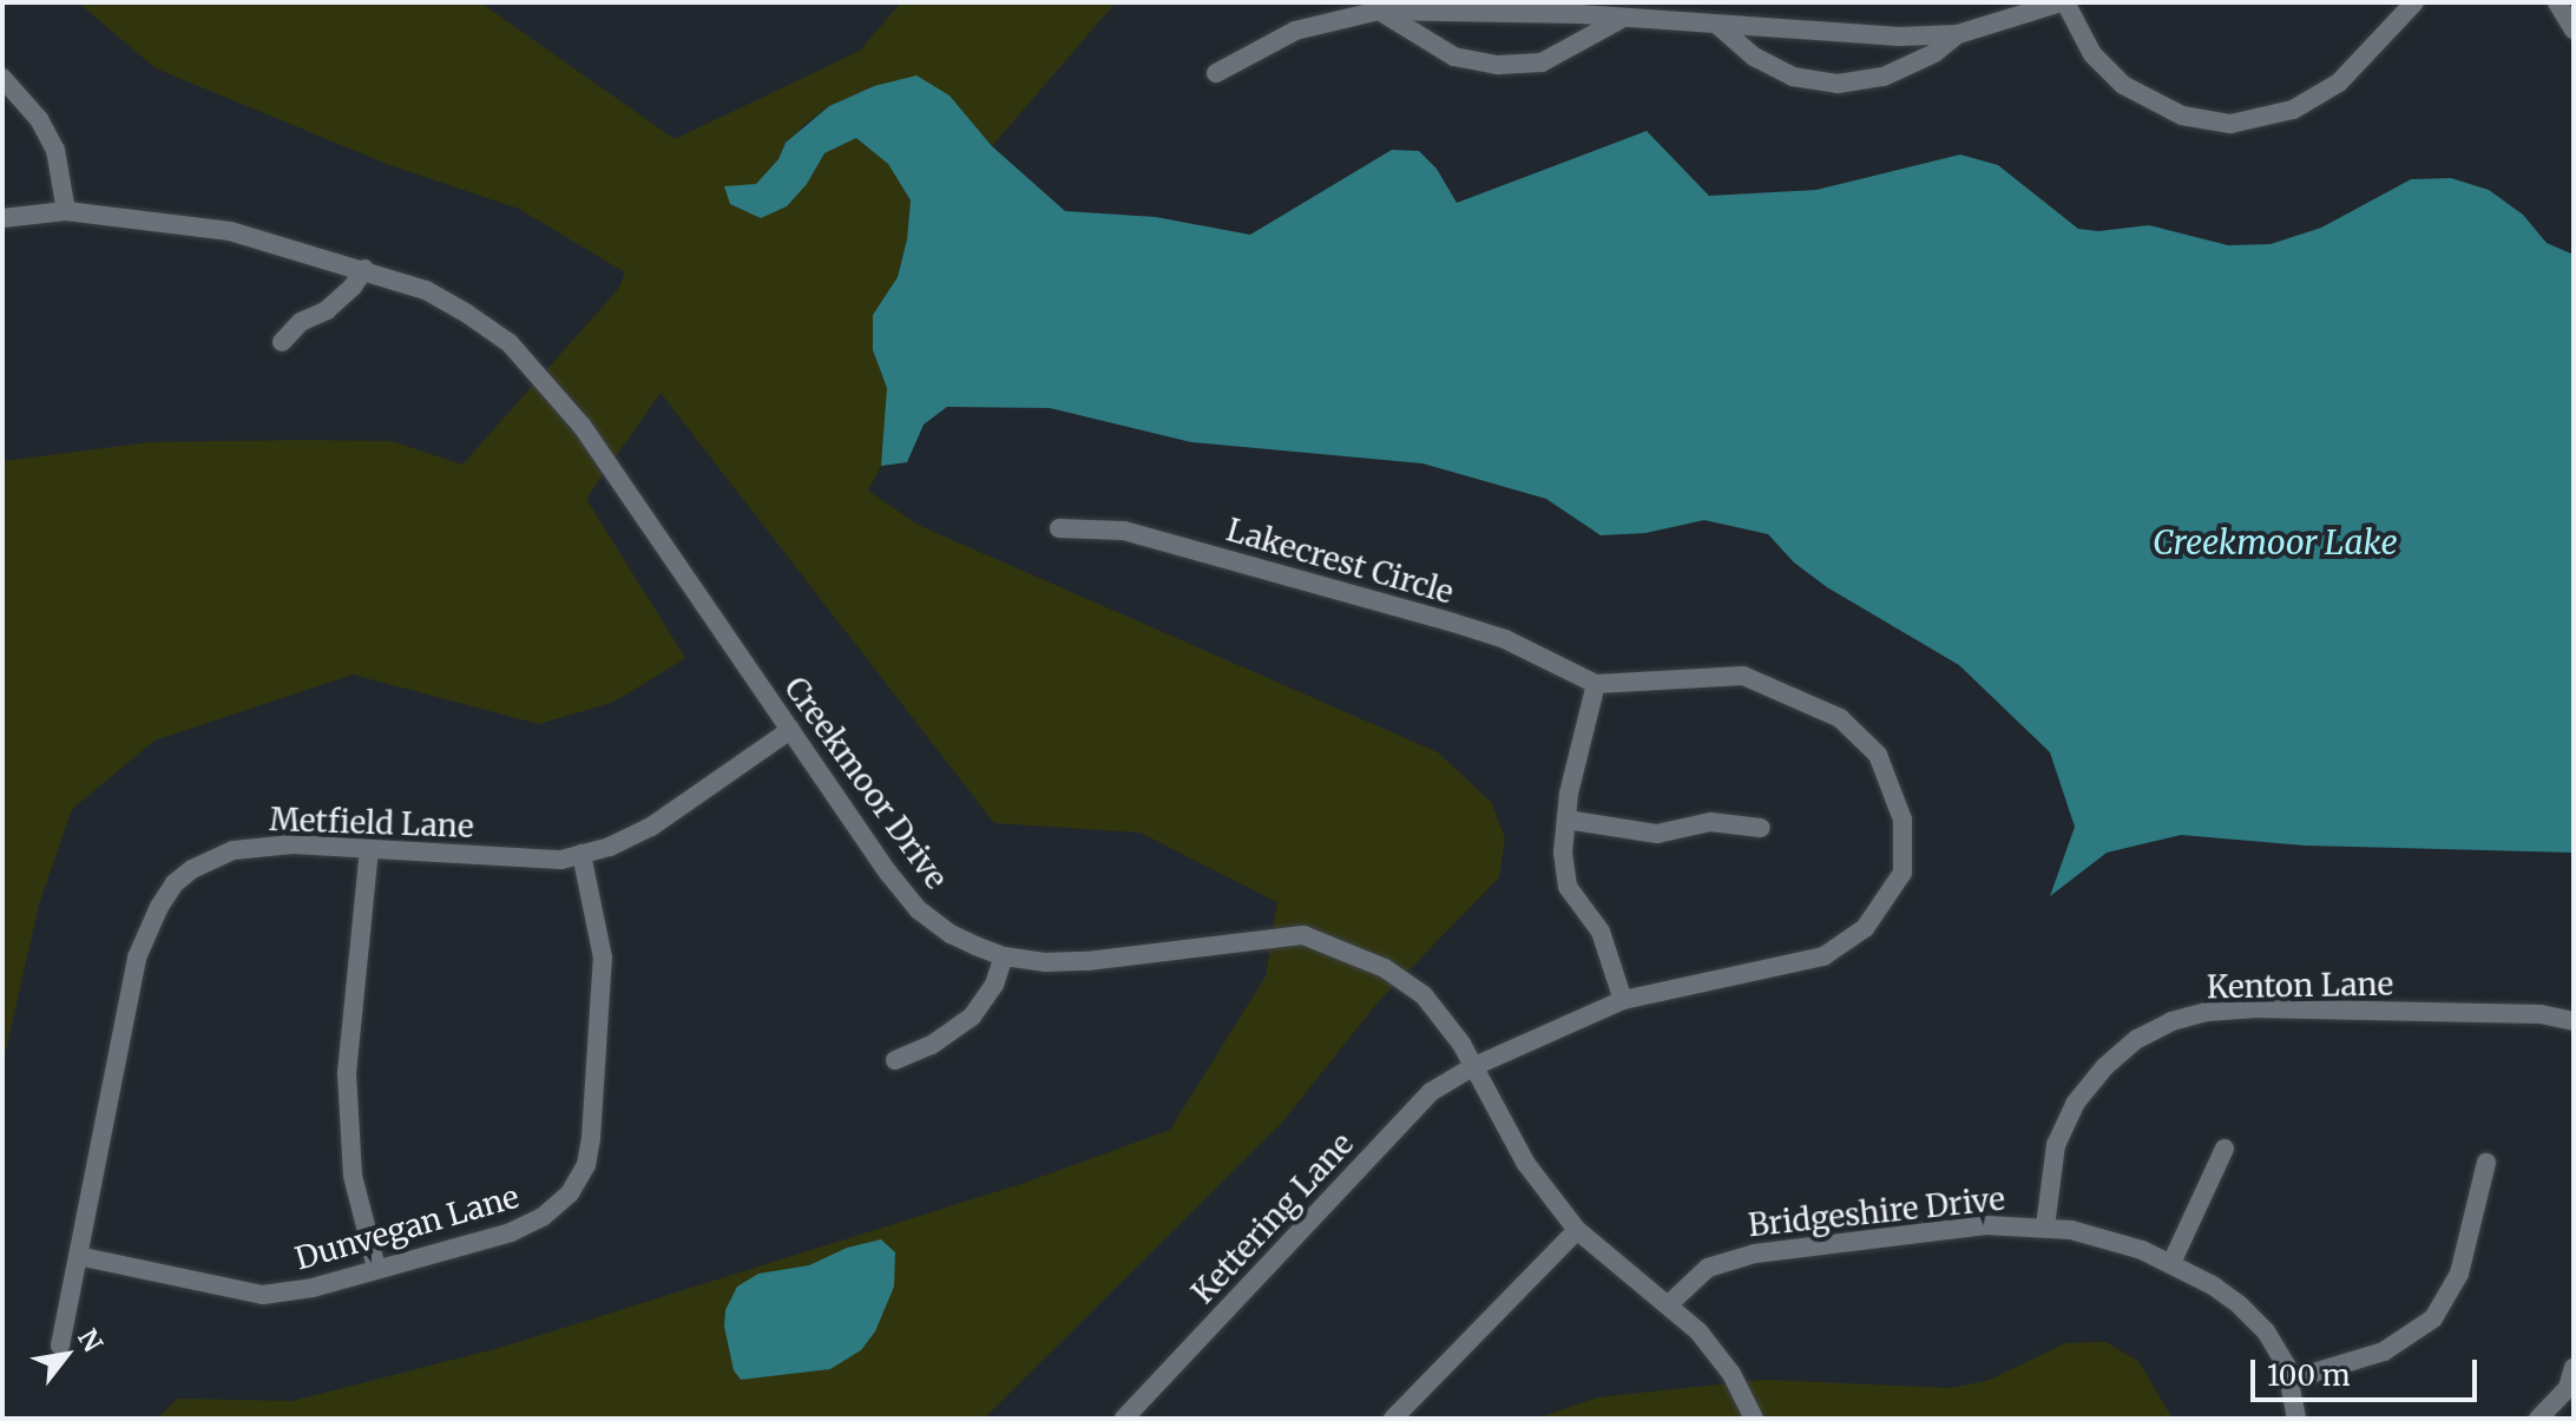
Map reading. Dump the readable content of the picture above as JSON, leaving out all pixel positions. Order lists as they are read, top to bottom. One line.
{"streets":{"street":["Lakecrest Circle","Creekmoor Drive","Metfield Lane","Kenton Lane","Bridgeshire Drive","Kettering Lane","Dunvegan Lane"]},"crossings":[["Lakecrest Circle","Creekmoor Drive"],["Lakecrest Circle","Kettering Lane"],["Creekmoor Drive","Metfield Lane"],["Creekmoor Drive","Bridgeshire Drive"],["Creekmoor Drive","Kettering Lane"],["Metfield Lane","Dunvegan Lane"],["Kenton Lane","Bridgeshire Drive"]],"water":["Creekmoor Lake"],"scale_bar":"100 m","north":"top right"}
